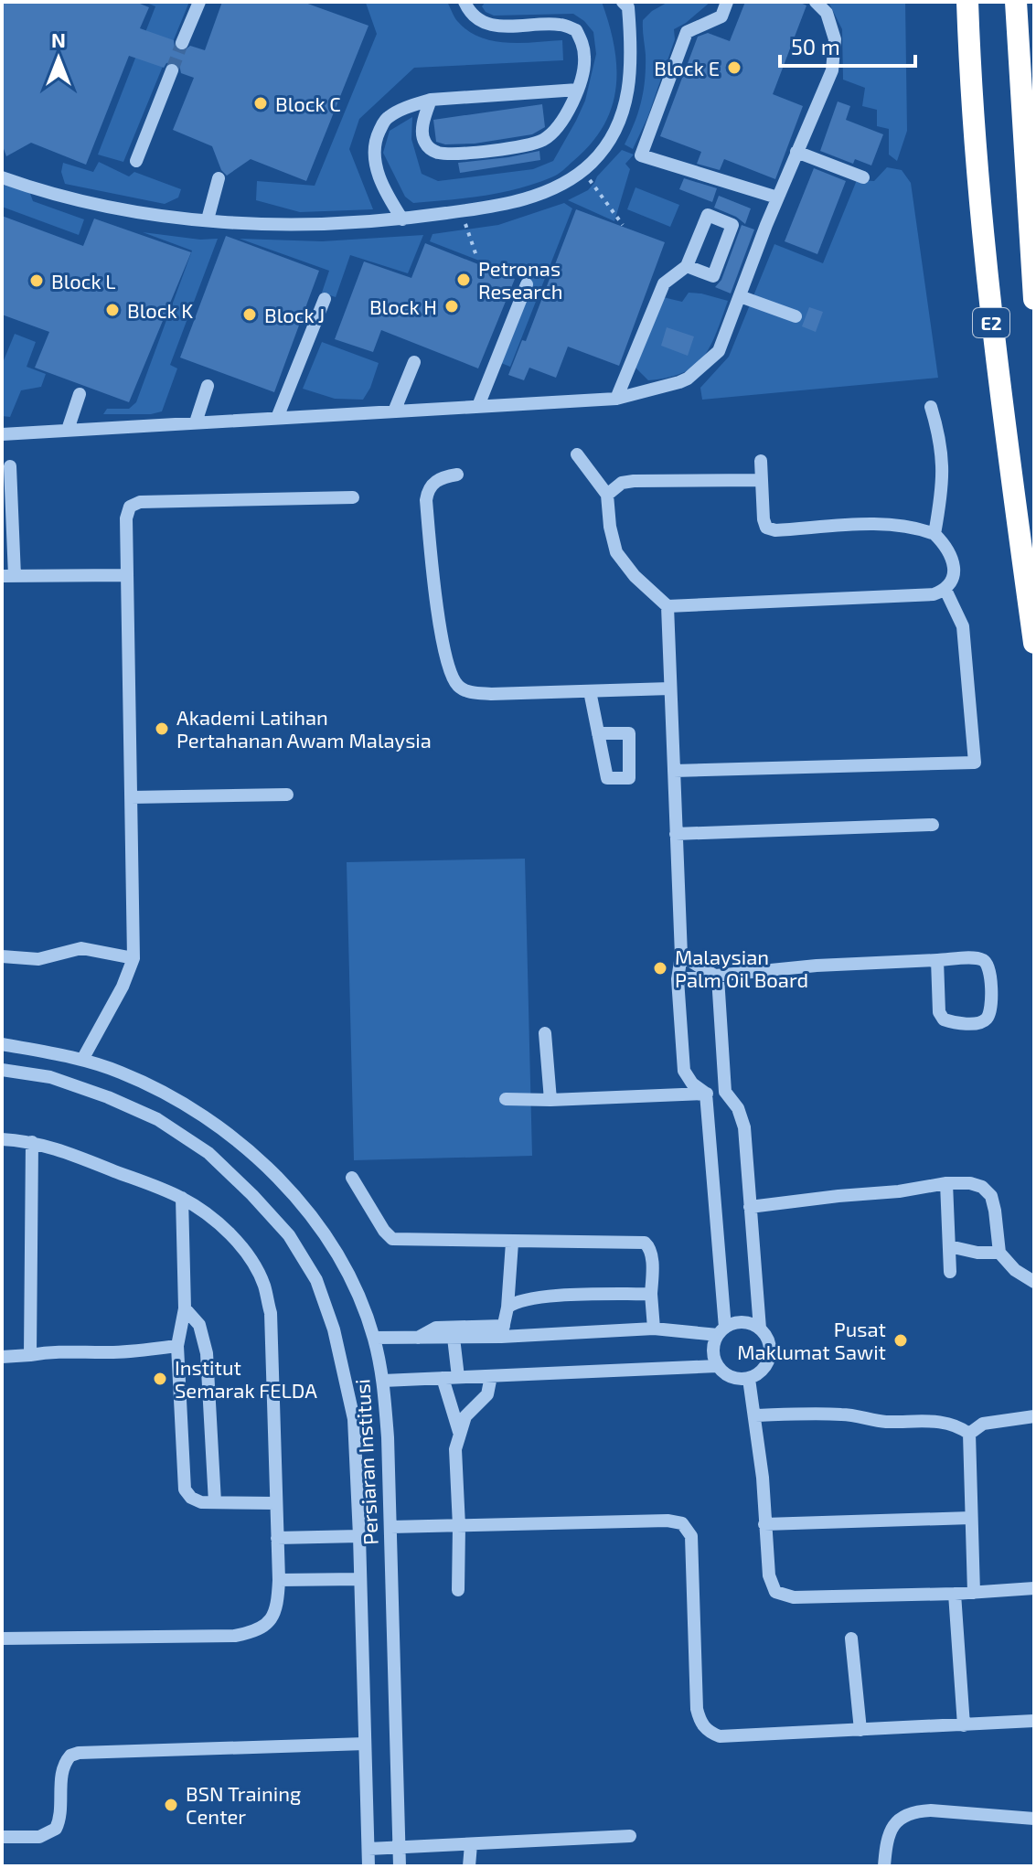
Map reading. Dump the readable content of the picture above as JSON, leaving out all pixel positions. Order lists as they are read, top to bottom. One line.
{"streets":{"highway":["E2"],"street":["Persiaran Institusi"]},"places":["Block E","Block C","Petronas Research","Block L","Block H","Block K","Block J","Akademi Latihan Pertahanan Awam Malaysia","Malaysian Palm Oil Board","Pusat Maklumat Sawit","Institut Semarak FELDA","BSN Training Center"],"scale_bar":"50 m","north":"top"}
